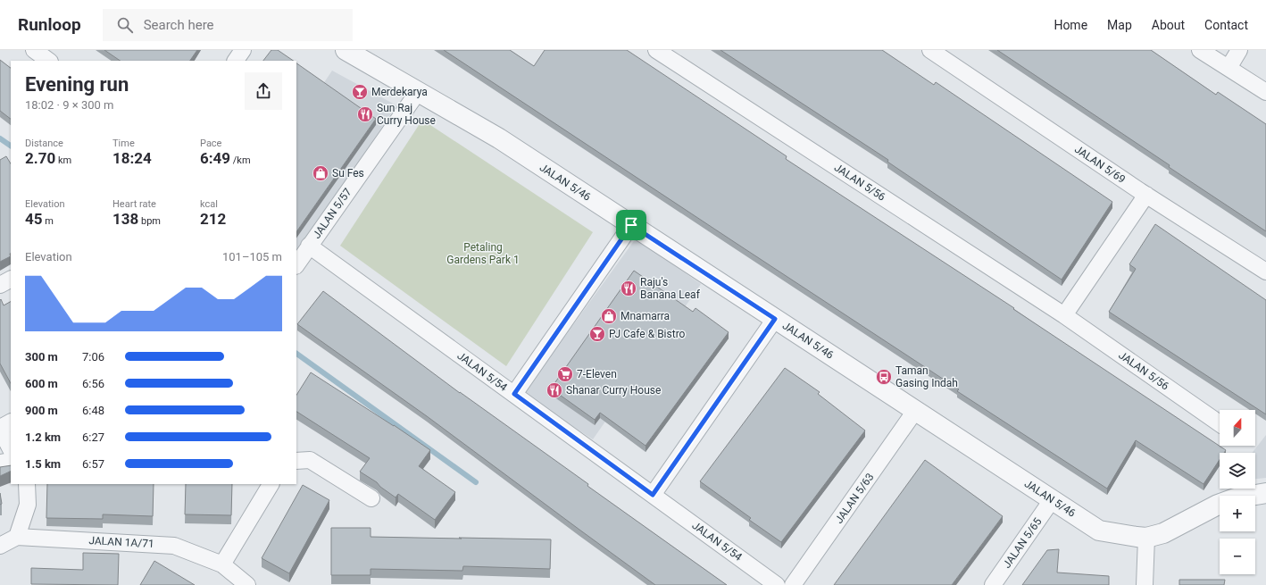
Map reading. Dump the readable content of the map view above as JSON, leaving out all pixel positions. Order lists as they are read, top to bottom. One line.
{"streets":{"street":["JALAN 5/69","JALAN 5/46","JALAN 5/56","JALAN 5/57","JALAN 5/54","JALAN 5/63","JALAN 1A/71","JALAN 5/65"]},"crossings":[["JALAN 5/46","JALAN 5/57"],["JALAN 5/46","JALAN 5/63"],["JALAN 5/46","JALAN 5/65"],["JALAN 5/57","JALAN 5/54"]],"parks":["Petaling Gardens Park 1"],"places":{"bar":["Merdekarya","PJ Cafe & Bistro"],"restaurant":["Sun Raj Curry House","Raju's Banana Leaf","Shanar Curry House"],"shop":["Su Fes","Mnamarra"],"supermarket":["7-Eleven"],"bus stop":["Taman Gasing Indah"]},"north":"top","page":{"header":"Runloop","search":"Search here","nav":["Home","Map","About","Contact"],"heading":["Evening run","18:02 · 9 × 300 m"],"stats":[["Distance","2.70 km"],["Time","18:24"],["Pace","6:49 /km"],["Elevation","45 m"],["Heart rate","138 bpm"],["kcal","212"]],"chart":["Elevation","101–105 m"],"list":[{"name":"300 m","note":"7:06"},{"name":"600 m","note":"6:56"},{"name":"900 m","note":"6:48"},{"name":"1.2 km","note":"6:27"},{"name":"1.5 km","note":"6:57"}],"map_buttons":["+","−"]}}
